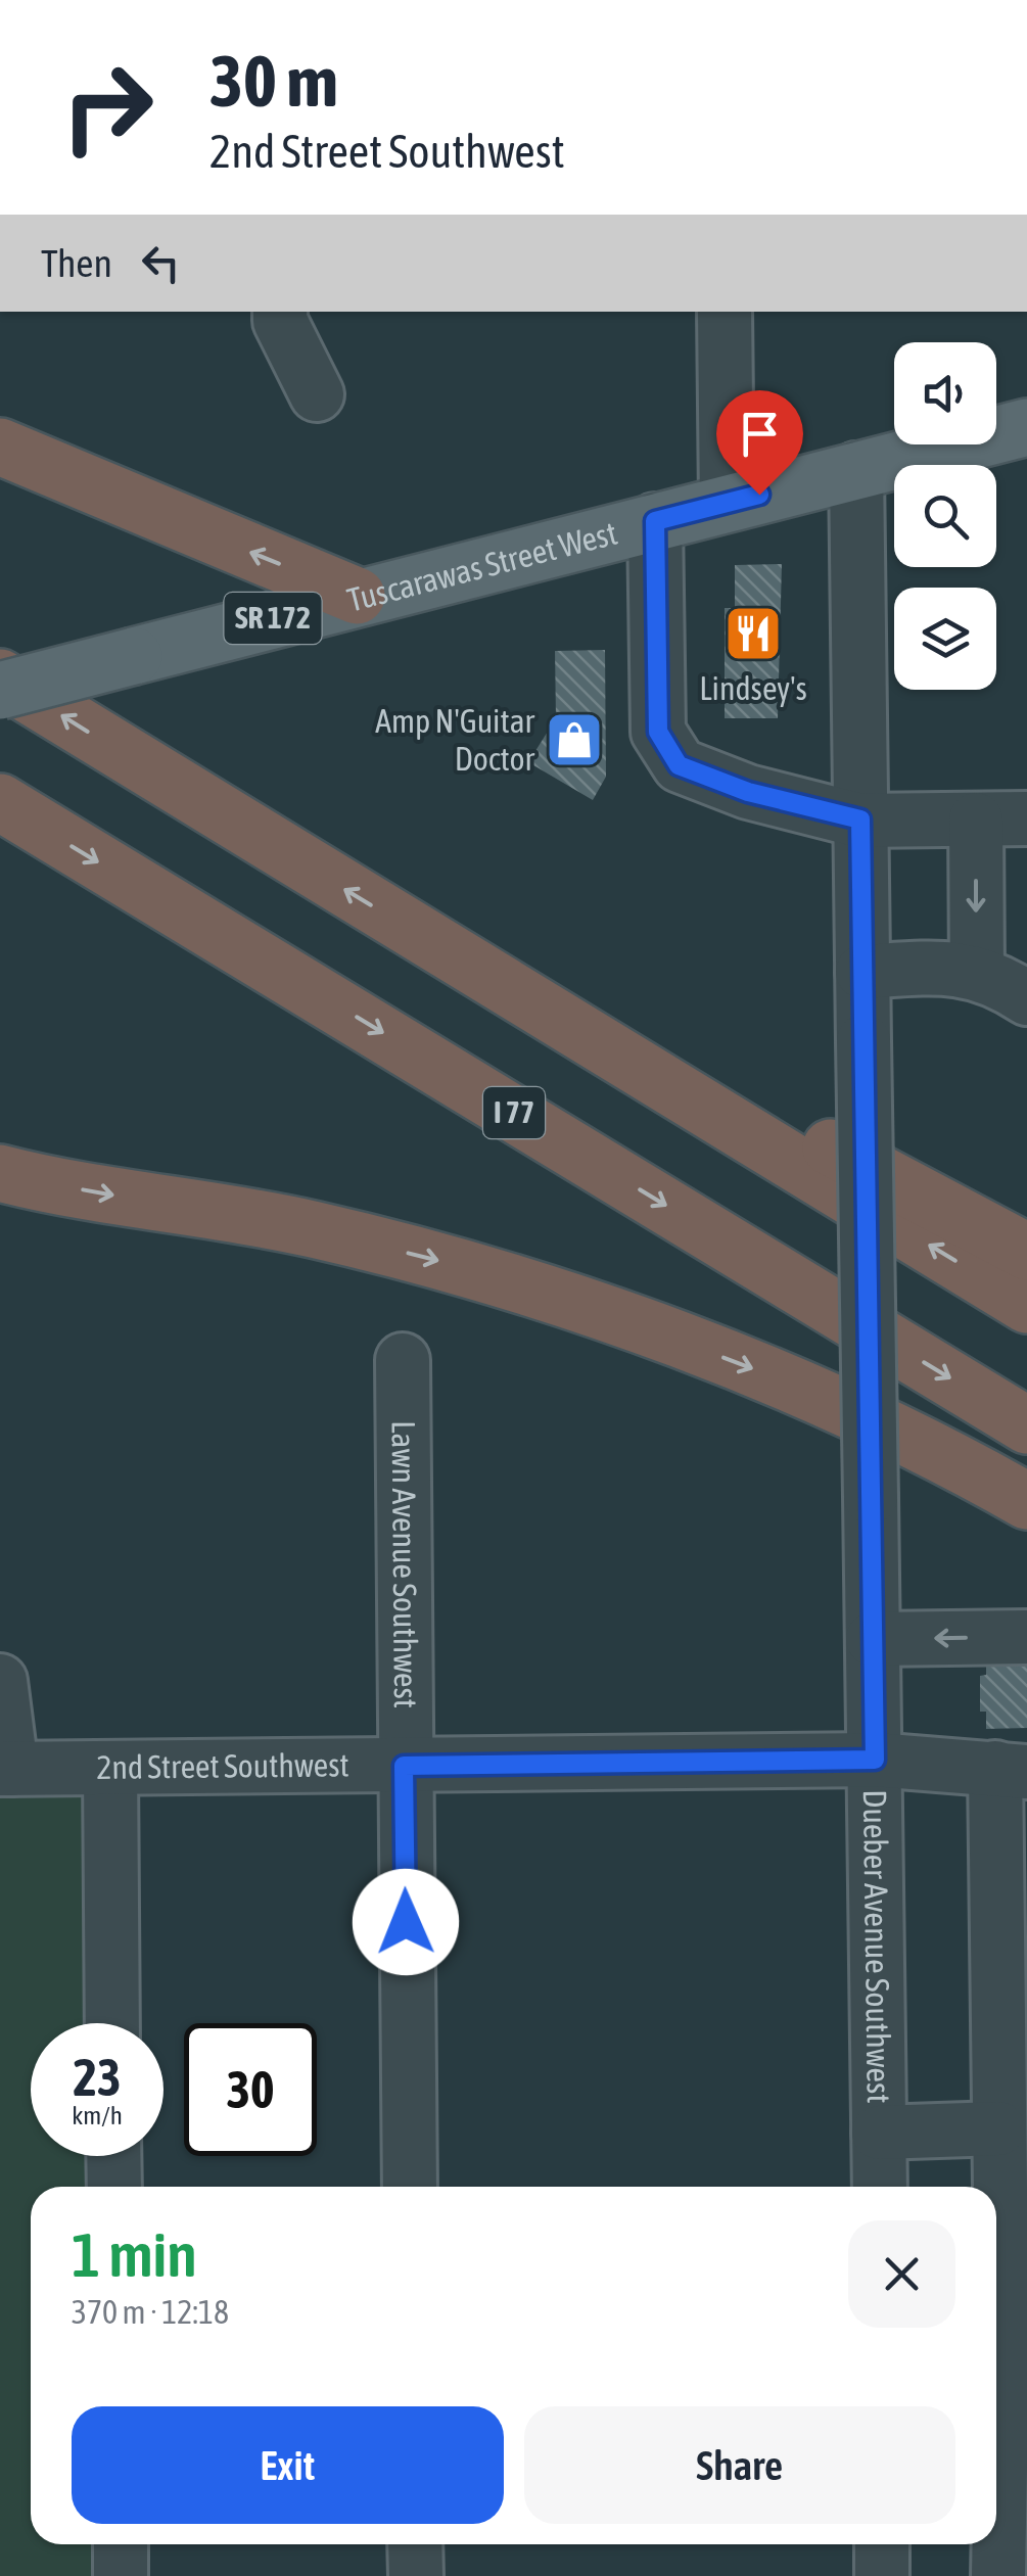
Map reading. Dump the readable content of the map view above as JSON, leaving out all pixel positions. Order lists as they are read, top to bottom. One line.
{"streets":{"highway":["I 77"],"main road":["Tuscarawas Street West","SR 172"],"street":["Lawn Avenue Southwest","2nd Street Southwest","Dueber Avenue Southwest"]},"crossings":[["Tuscarawas Street West","Dueber Avenue Southwest"],["Lawn Avenue Southwest","2nd Street Southwest"],["2nd Street Southwest","Dueber Avenue Southwest"]],"places":{"restaurant":["Lindsey's"],"shop":["Amp N'Guitar Doctor"]},"page":{"turn":["30 m","2nd Street Southwest"],"then":"Then","speed":"23 km/h","limit":"30","heading":["1 min","370 m · 12:18"],"buttons":["Exit","Share"]}}
